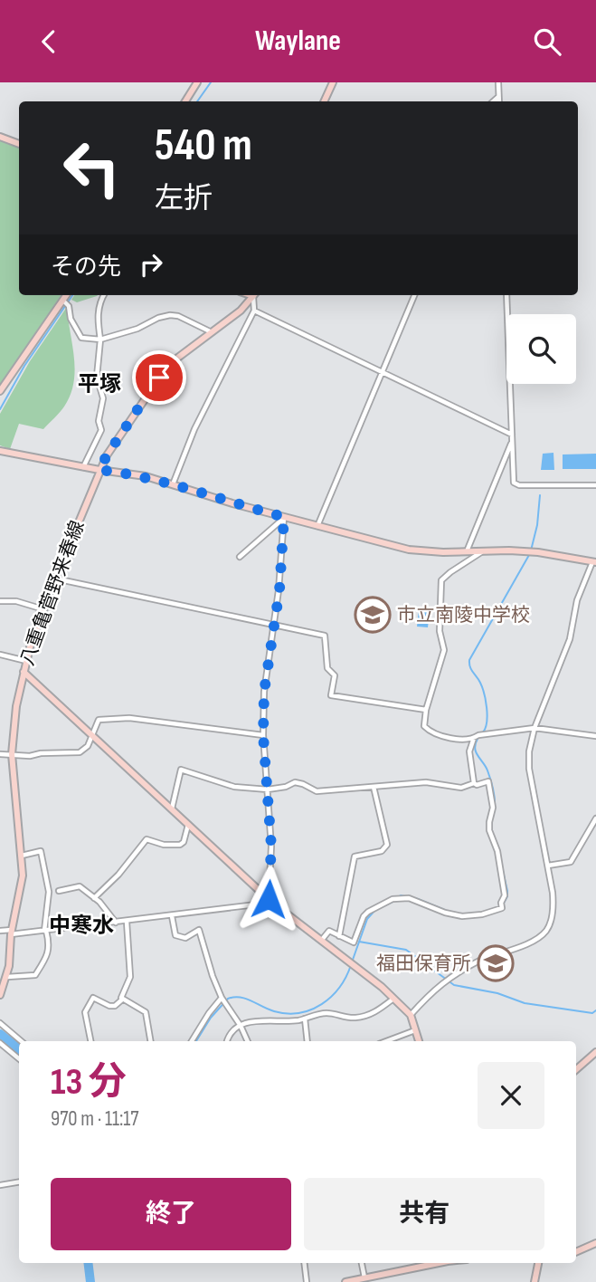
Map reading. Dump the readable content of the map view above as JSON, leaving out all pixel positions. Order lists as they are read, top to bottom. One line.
{"streets":{"street":["八重亀菅野来春線"]},"districts":["平塚","中寒水"],"places":{"school or university":["市立南陵中学校","福田保育所"]},"page":{"header":"Waylane","turn":["540 m","左折"],"then":"その先","heading":["13 分","970 m · 11:17"],"buttons":["終了","共有"]}}
